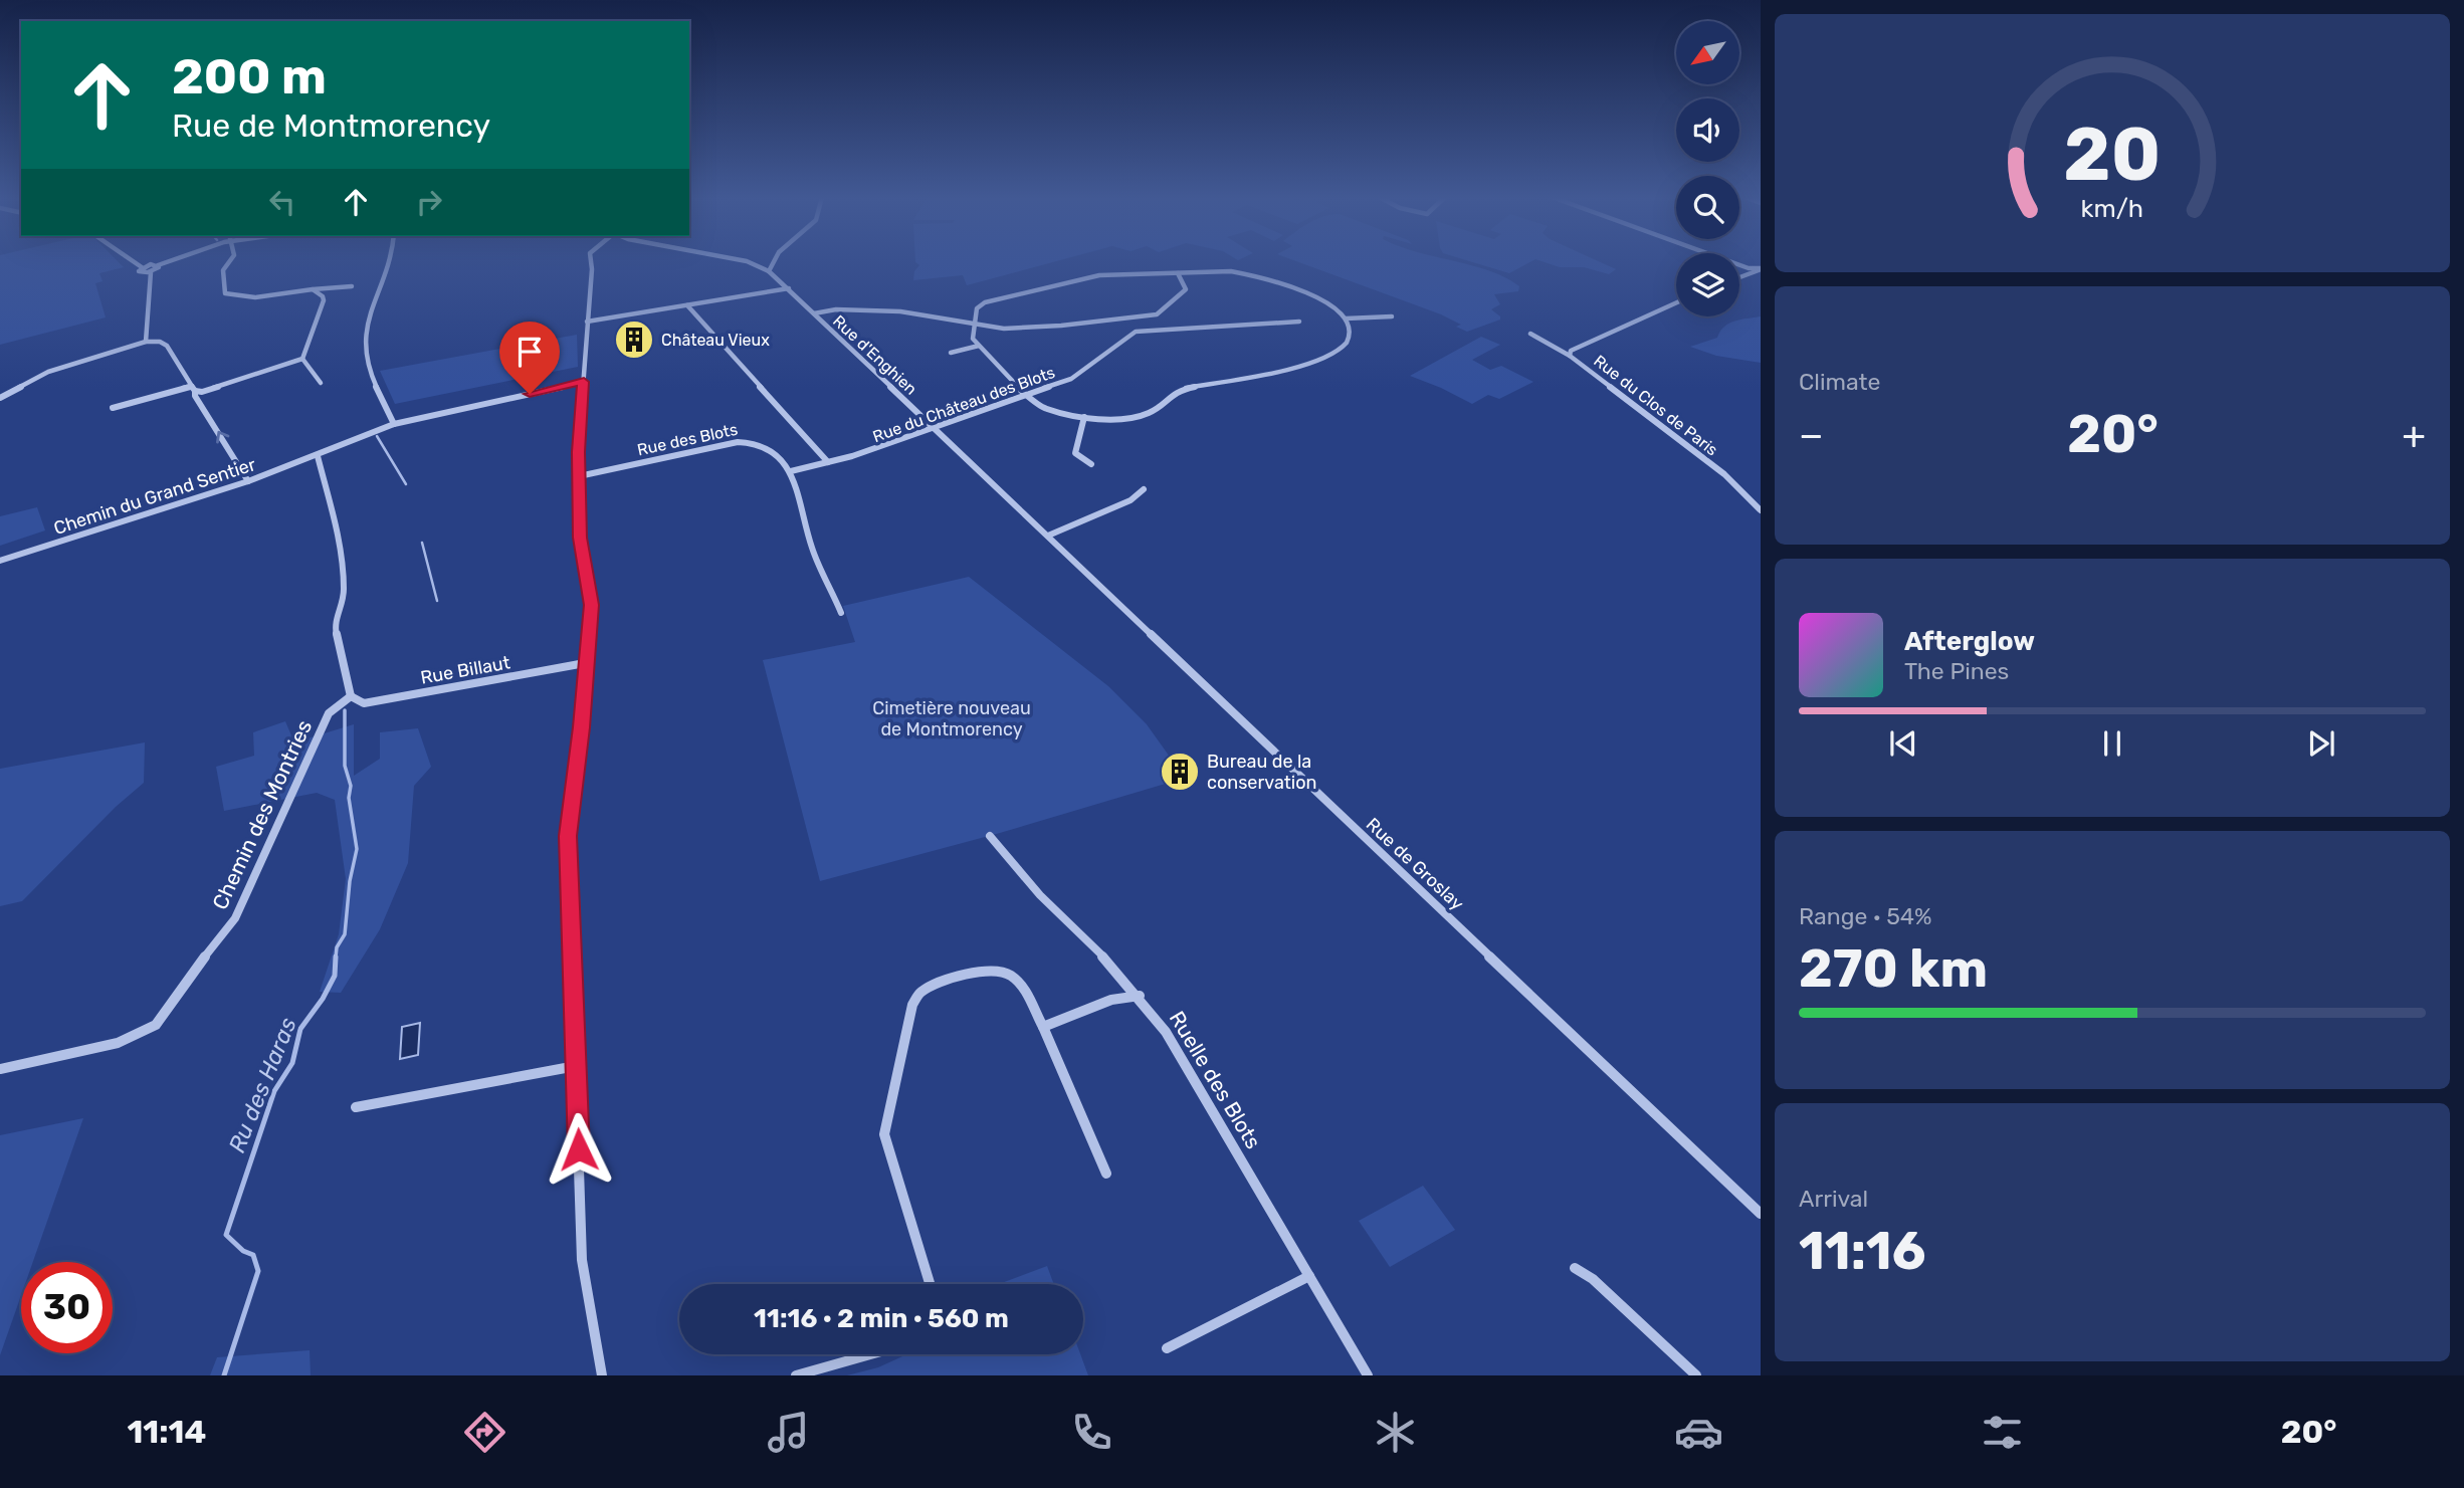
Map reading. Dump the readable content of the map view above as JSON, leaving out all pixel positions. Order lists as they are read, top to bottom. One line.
{"streets":{"street":["Rue d'Enghien","Rue du Château des Blots","Rue du Clos de Paris","Rue des Blots","Chemin du Grand Sentier","Rue Billaut","Chemin des Montries","Rue de Groslay","Ruelle des Blots"]},"crossings":[["Rue d'Enghien","Rue du Château des Blots"],["Rue d'Enghien","Rue de Groslay"],["Rue du Château des Blots","Rue des Blots"],["Rue Billaut","Chemin des Montries"]],"water":["Ru des Haras"],"parks":["Cimetière nouveau de Montmorency"],"places":{"building":["Château Vieux","Bureau de la conservation"]},"north":"bottom left","page":{"turn":["200 m","Rue de Montmorency"],"tile":["Climate",["Range · 54%","270 km"],["Arrival","11:16"]],"heat":["−","20°","+"],"song":["Afterglow","The Pines"],"limit":"30","trip":"11:16 · 2 min · 560 m","tabs":["11:14","20°"],"gauge":["20","km/h"]}}
